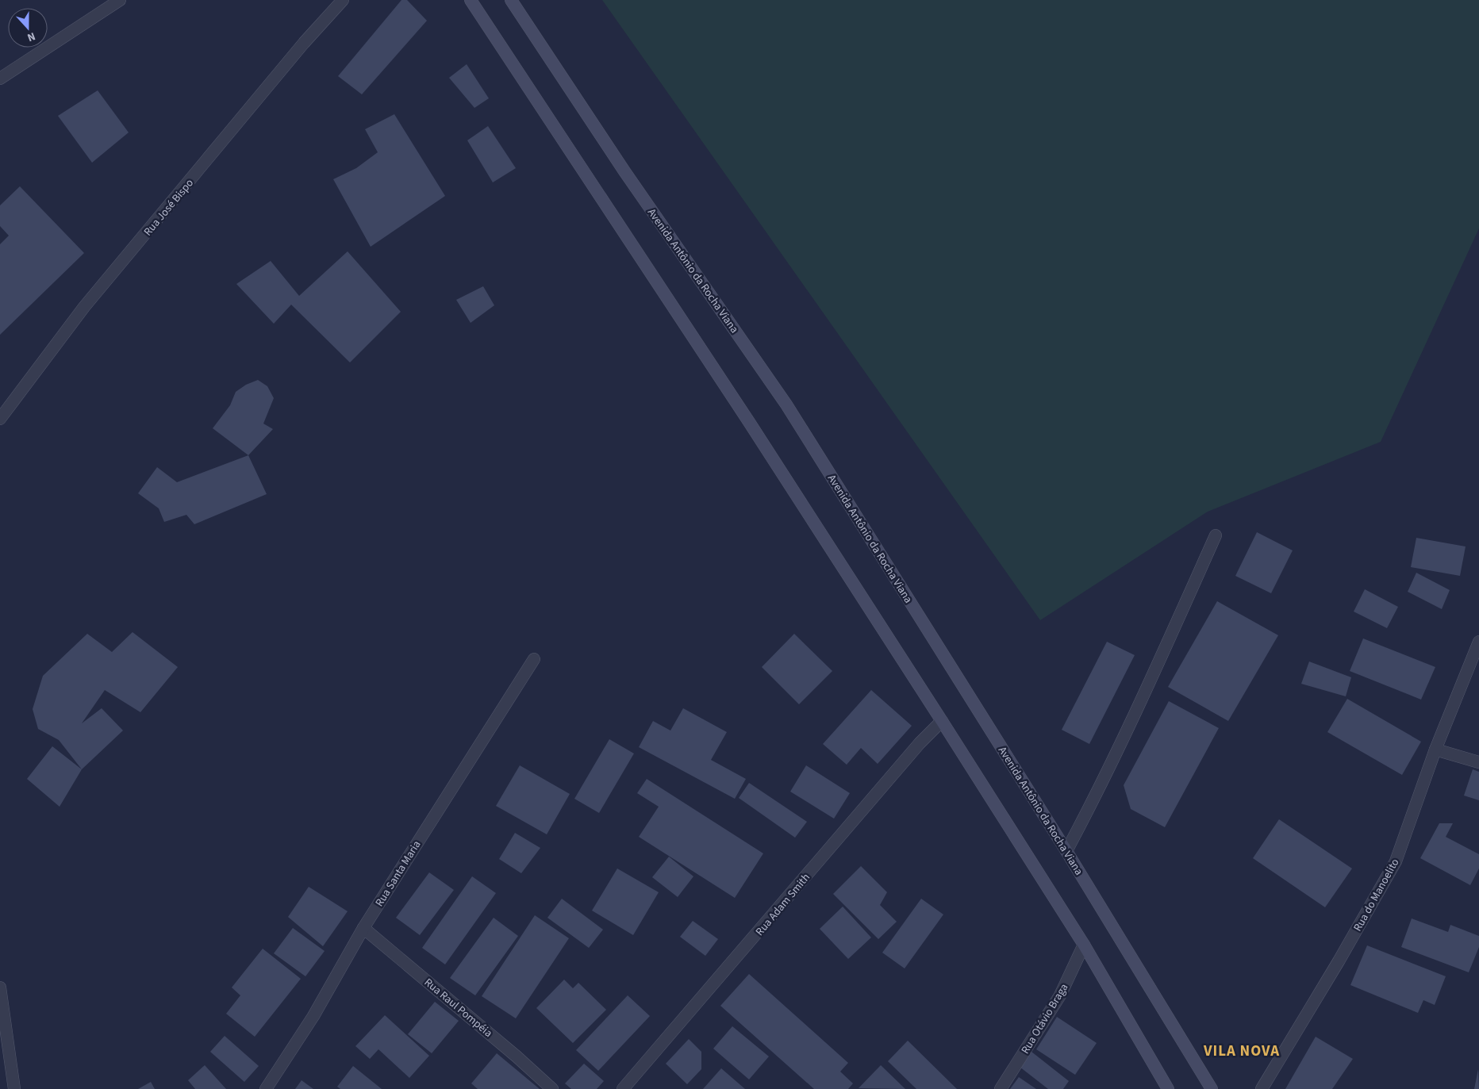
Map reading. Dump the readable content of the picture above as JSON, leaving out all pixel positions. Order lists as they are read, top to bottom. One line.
{"streets":{"main road":["Avenida Antônio da Rocha Viana"],"street":["Rua José Bispo","Rua Santa Maria","Rua do Manoelito","Rua Adam Smith","Rua Raul Pompéia","Rua Otávio Braga"]},"crossings":[["Rua Santa Maria","Rua Raul Pompéia"]],"districts":["VILA NOVA"],"north":"bottom"}
